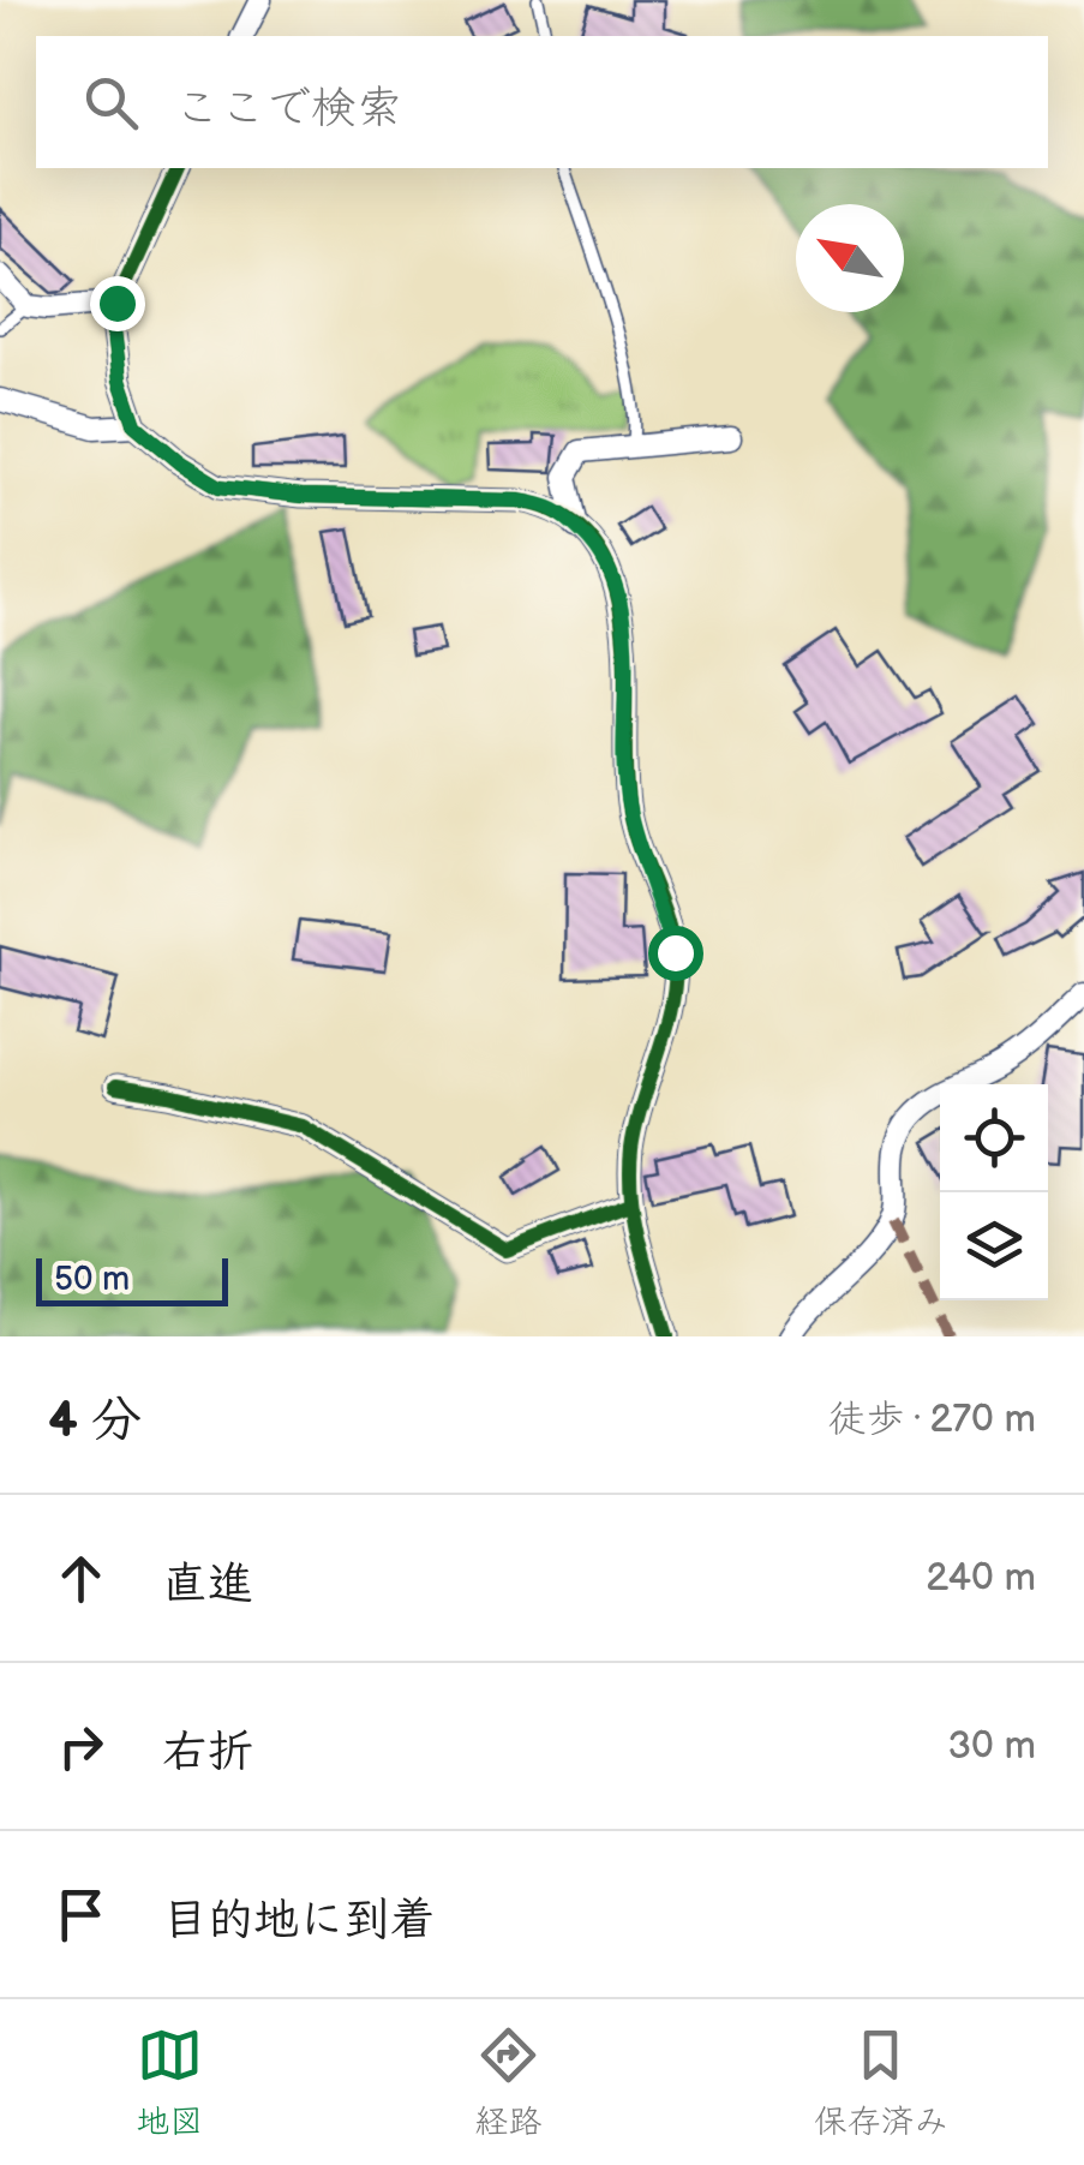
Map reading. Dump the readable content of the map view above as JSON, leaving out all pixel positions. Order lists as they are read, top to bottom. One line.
{"scale_bar":"50 m","north":"top left","page":{"search":"ここで検索","scale":"50 m","heading":["4 分","徒歩 · 270 m"],"list":[["直進","240 m"],["右折","30 m"],"目的地に到着"],"nav":["地図","経路","保存済み"]}}
